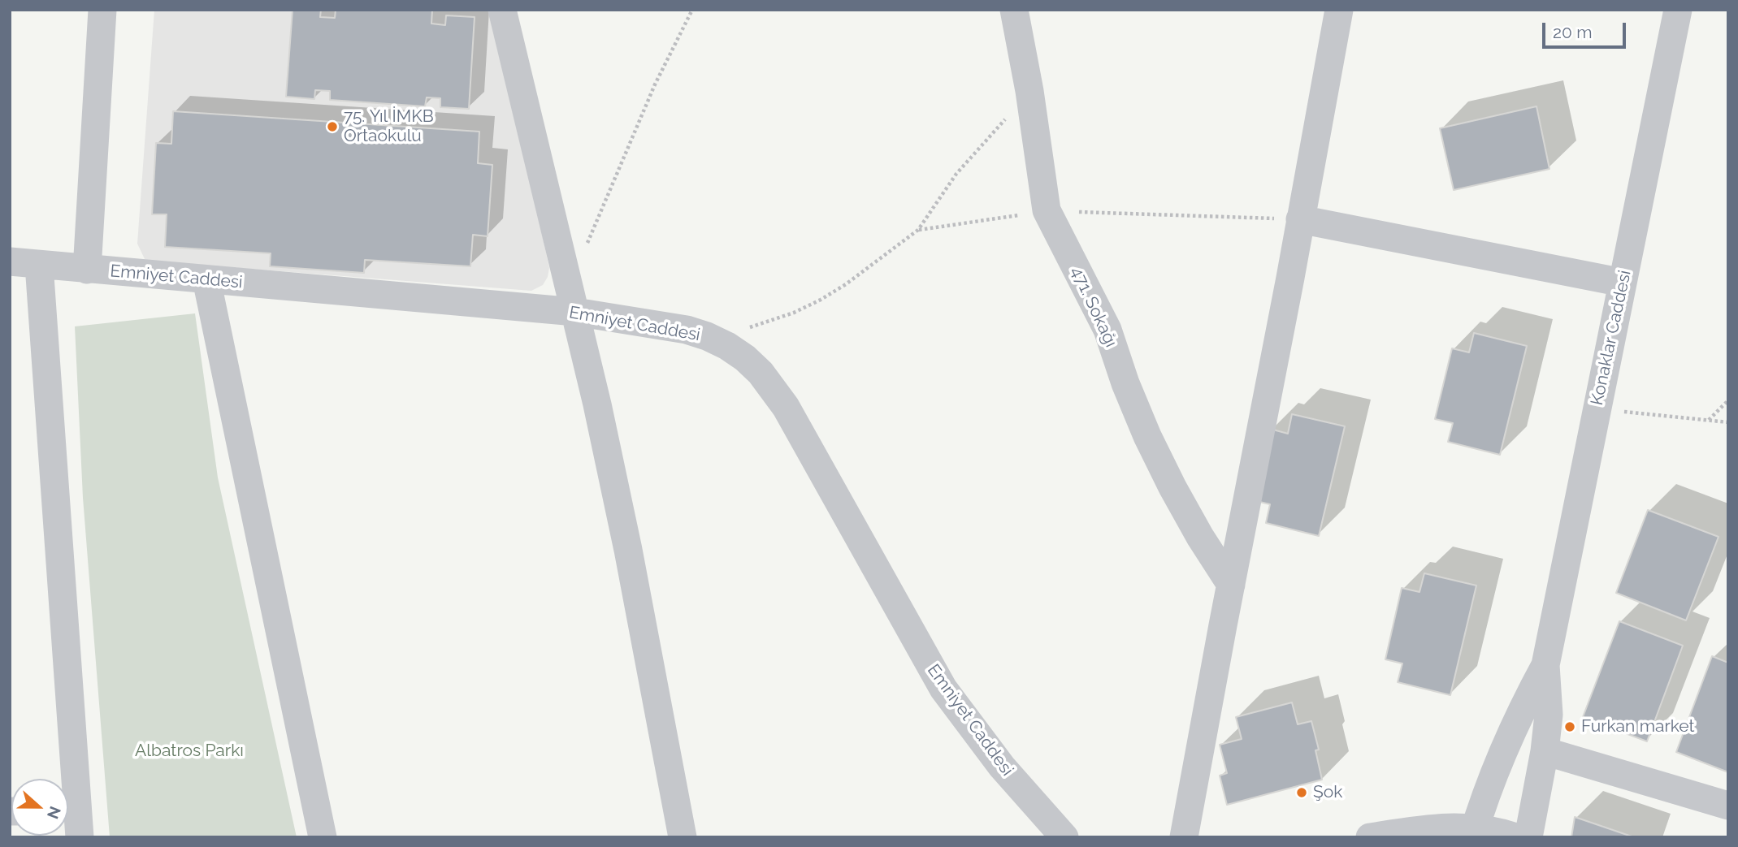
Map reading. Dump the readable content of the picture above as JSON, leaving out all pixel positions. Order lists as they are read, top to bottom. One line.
{"streets":{"street":["Emniyet Caddesi","471. Sokağı","Konaklar Caddesi"]},"parks":["Albatros Parkı"],"places":["75. Yıl İMKB Ortaokulu","Furkan market","Şok"],"scale_bar":"20 m","north":"right"}
